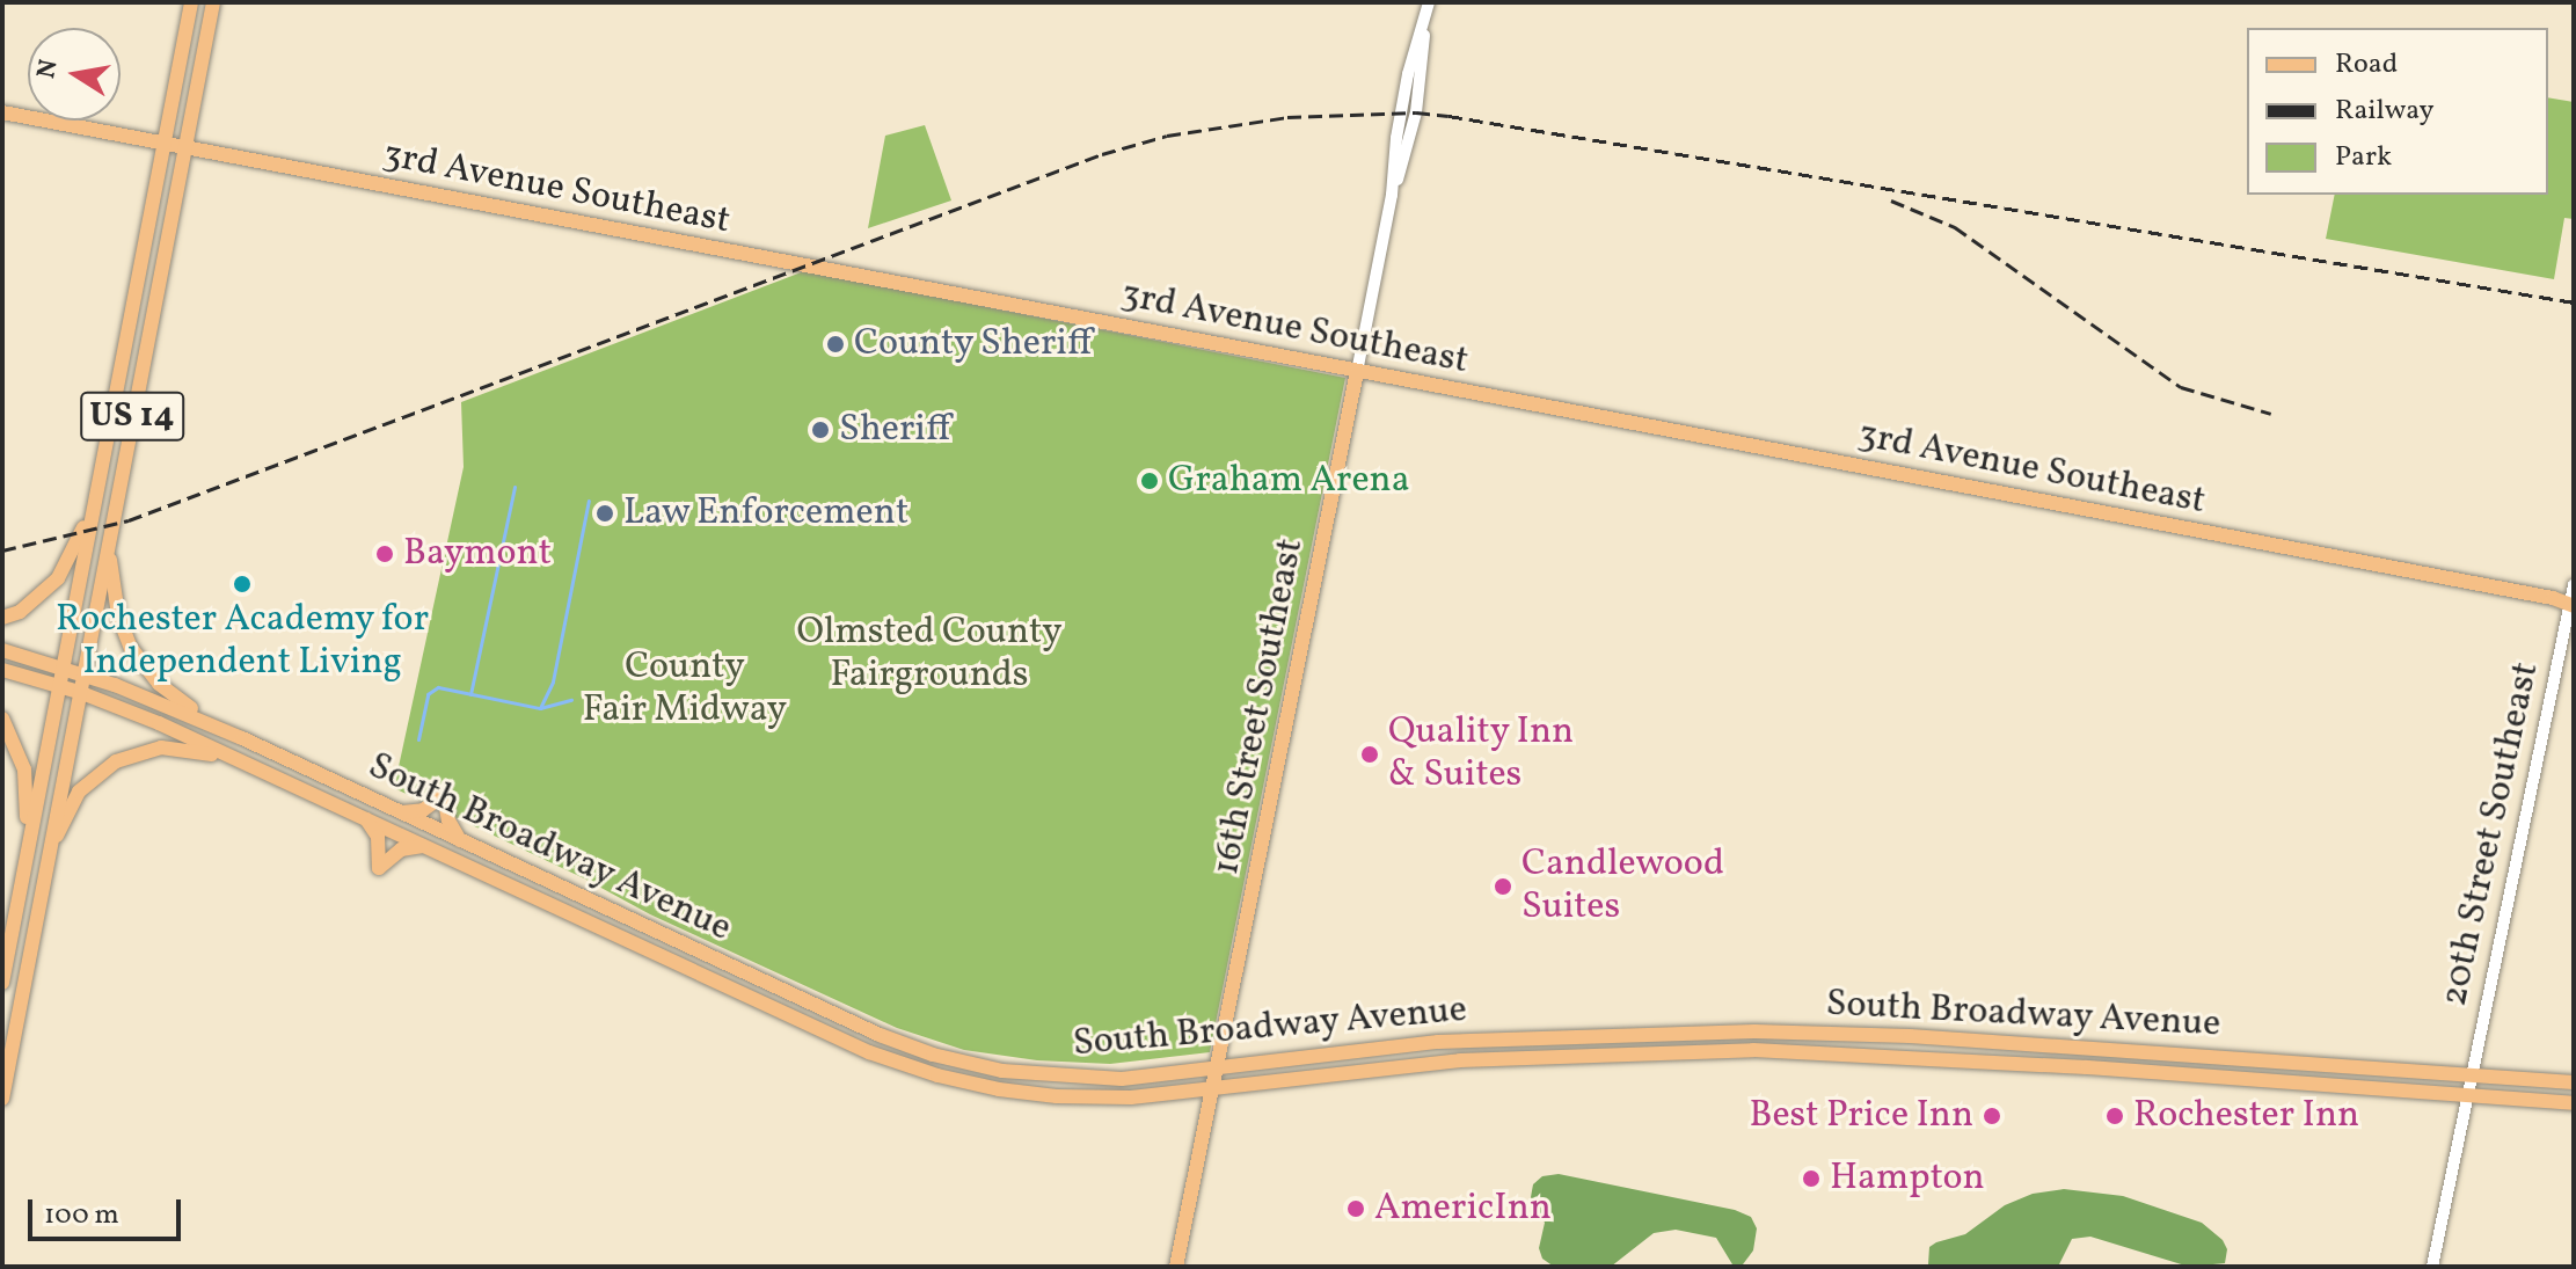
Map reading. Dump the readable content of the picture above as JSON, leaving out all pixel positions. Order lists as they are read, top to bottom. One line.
{"streets":{"main road":["3rd Avenue Southeast","US 14","16th Street Southeast","South Broadway Avenue"],"street":["20th Street Southeast"]},"crossings":[["3rd Avenue Southeast","US 14"],["3rd Avenue Southeast","16th Street Southeast"],["3rd Avenue Southeast","20th Street Southeast"],["US 14","South Broadway Avenue"],["16th Street Southeast","South Broadway Avenue"],["20th Street Southeast","South Broadway Avenue"]],"parks":["Olmsted County Fairgrounds","County Fair Midway"],"places":["County Sheriff","Sheriff","Graham Arena","Law Enforcement","Baymont","Rochester Academy for Independent Living","Quality Inn & Suites","Candlewood Suites","Best Price Inn","Rochester Inn","Hampton","AmericInn"],"legend":["Road","Railway","Park"],"scale_bar":"100 m","north":"left"}
